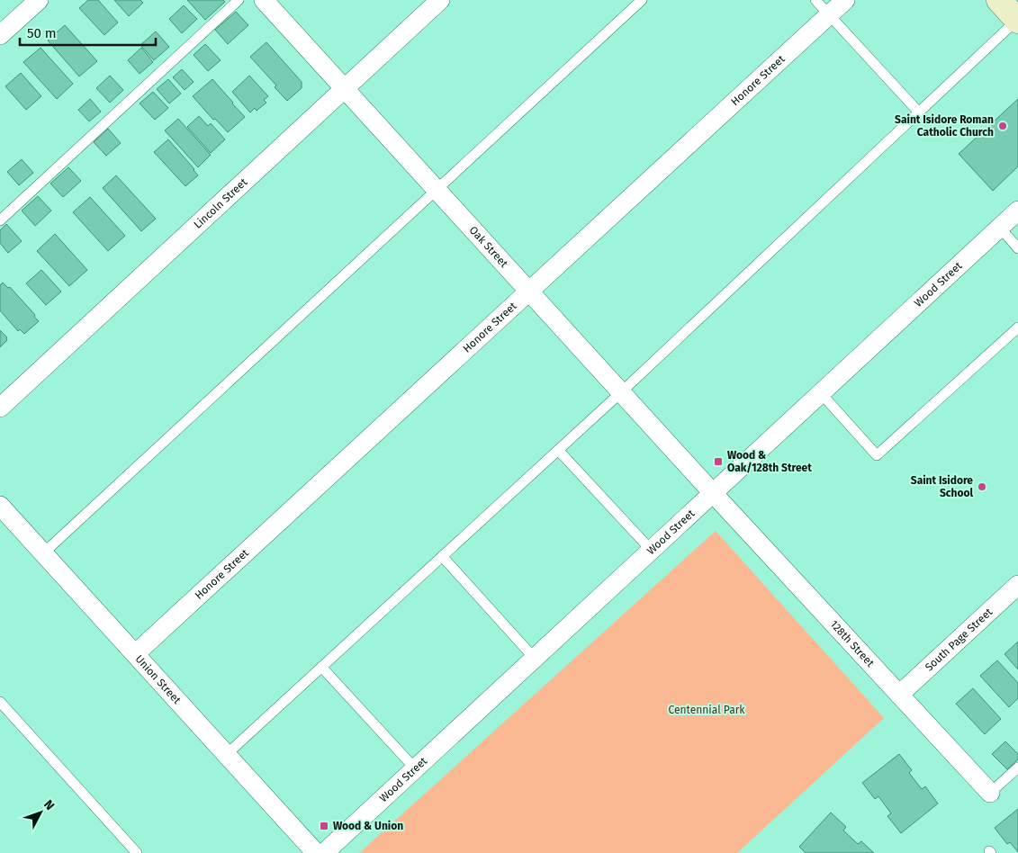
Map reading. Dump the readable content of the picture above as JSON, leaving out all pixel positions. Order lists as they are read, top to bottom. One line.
{"streets":{"street":["Honore Street","Lincoln Street","Oak Street","Wood Street","South Page Street","128th Street","Union Street"]},"crossings":[["Honore Street","Oak Street"],["Honore Street","Union Street"],["Lincoln Street","Oak Street"],["Oak Street","Wood Street"],["Oak Street","128th Street"],["Wood Street","128th Street"],["Wood Street","Union Street"],["South Page Street","128th Street"]],"parks":["Centennial Park"],"places":{"other":["Saint Isidore Roman Catholic Church","Saint Isidore School"],"transit":["Wood & Oak/128th Street","Wood & Union"]},"scale_bar":"50 m","north":"top right"}
